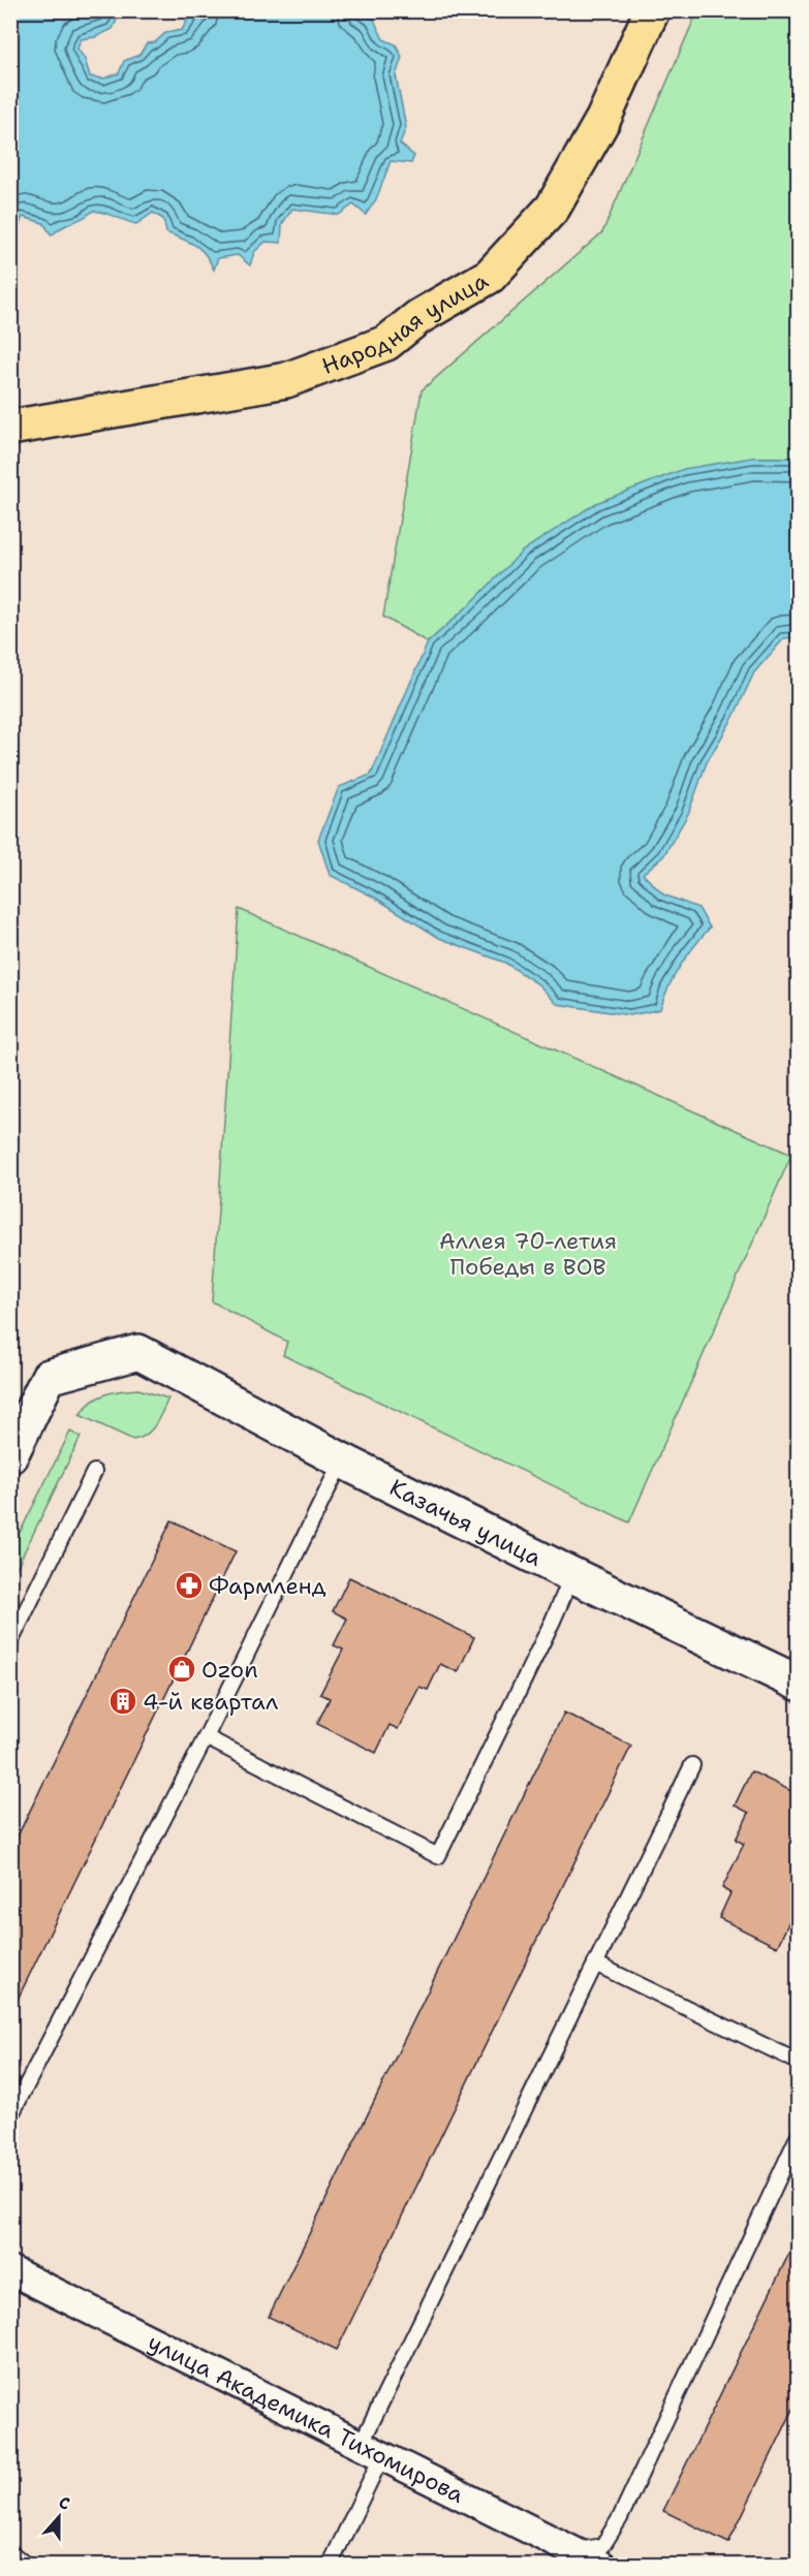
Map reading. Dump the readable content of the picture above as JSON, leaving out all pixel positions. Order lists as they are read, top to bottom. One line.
{"streets":{"main road":["Народная улица"],"street":["Казачья улица","улица Академика Тихомирова"]},"parks":["Аллея 70-летия Победы в ВОВ"],"places":{"pharmacy":["Фармленд"],"shop":["Ozon"],"building":["4-й квартал"]},"north":"top"}
